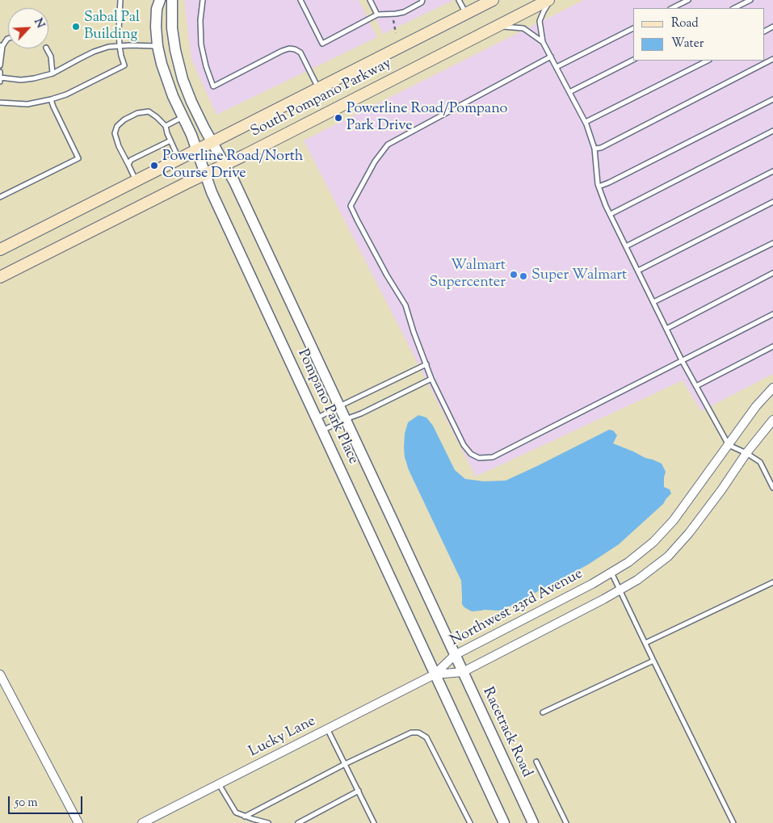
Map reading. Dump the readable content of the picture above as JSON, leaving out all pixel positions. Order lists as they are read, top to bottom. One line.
{"streets":{"main road":["South Pompano Parkway"],"street":["Pompano Park Place","Northwest 23rd Avenue","Racetrack Road","Lucky Lane"]},"crossings":[["South Pompano Parkway","Pompano Park Place"],["Pompano Park Place","Northwest 23rd Avenue"],["Pompano Park Place","Racetrack Road"],["Pompano Park Place","Lucky Lane"],["Northwest 23rd Avenue","Racetrack Road"],["Northwest 23rd Avenue","Lucky Lane"]],"places":["Sabal Pal Building","Powerline Road/Pompano Park Drive","Powerline Road/North Course Drive","Walmart Supercenter","Super Walmart"],"legend":["Road","Water"],"scale_bar":"50 m","north":"top right"}
